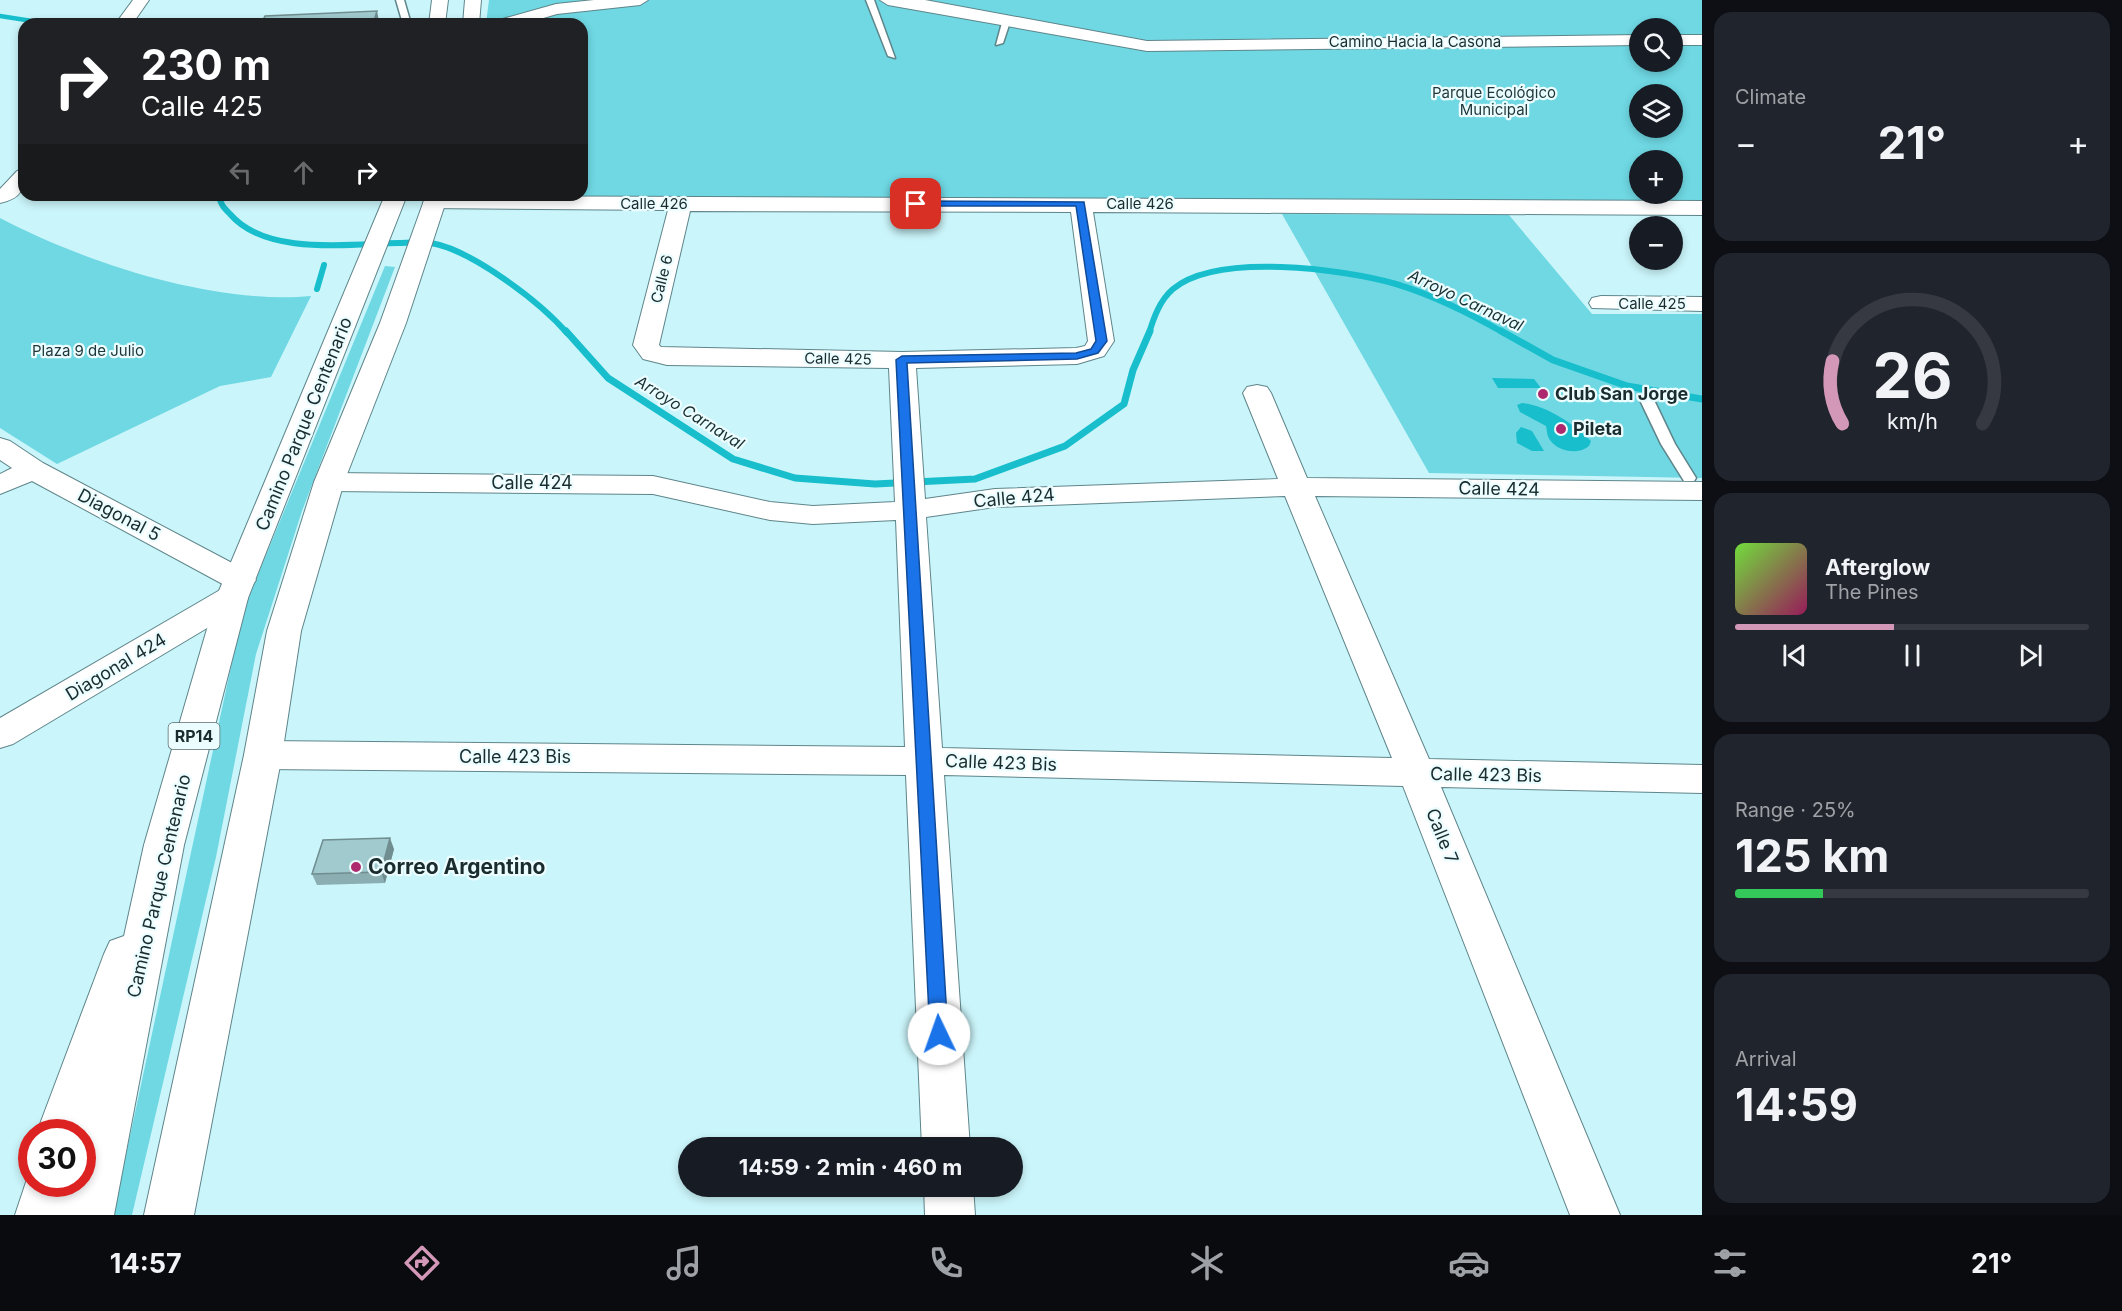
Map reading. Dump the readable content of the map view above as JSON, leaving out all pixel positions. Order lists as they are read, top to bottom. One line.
{"streets":{"street":["Camino Hacia la Casona","Calle 426","Calle 6","Calle 425","Camino Parque Centenario","Calle 424","Diagonal 5","Diagonal 424","RP14","Calle 423 Bis","Calle 7"]},"crossings":[["Calle 426","Calle 6"],["Calle 426","Calle 425"],["Calle 6","Calle 425"],["Camino Parque Centenario","Diagonal 5"],["Camino Parque Centenario","Diagonal 424"],["Calle 424","Calle 7"],["Diagonal 5","Diagonal 424"],["Calle 423 Bis","Calle 7"]],"water":["Arroyo Carnaval"],"parks":["Parque Ecológico Municipal","Plaza 9 de Julio"],"places":["Club San Jorge","Pileta","Correo Argentino"],"page":{"tile":["Climate",["Range · 25%","125 km"],["Arrival","14:59"]],"map_buttons":["+","−"],"turn":["230 m","Calle 425"],"heat":["−","21°","+"],"song":["Afterglow","The Pines"],"limit":"30","trip":"14:59 · 2 min · 460 m","tabs":["14:57","21°"],"gauge":["26","km/h"]}}
